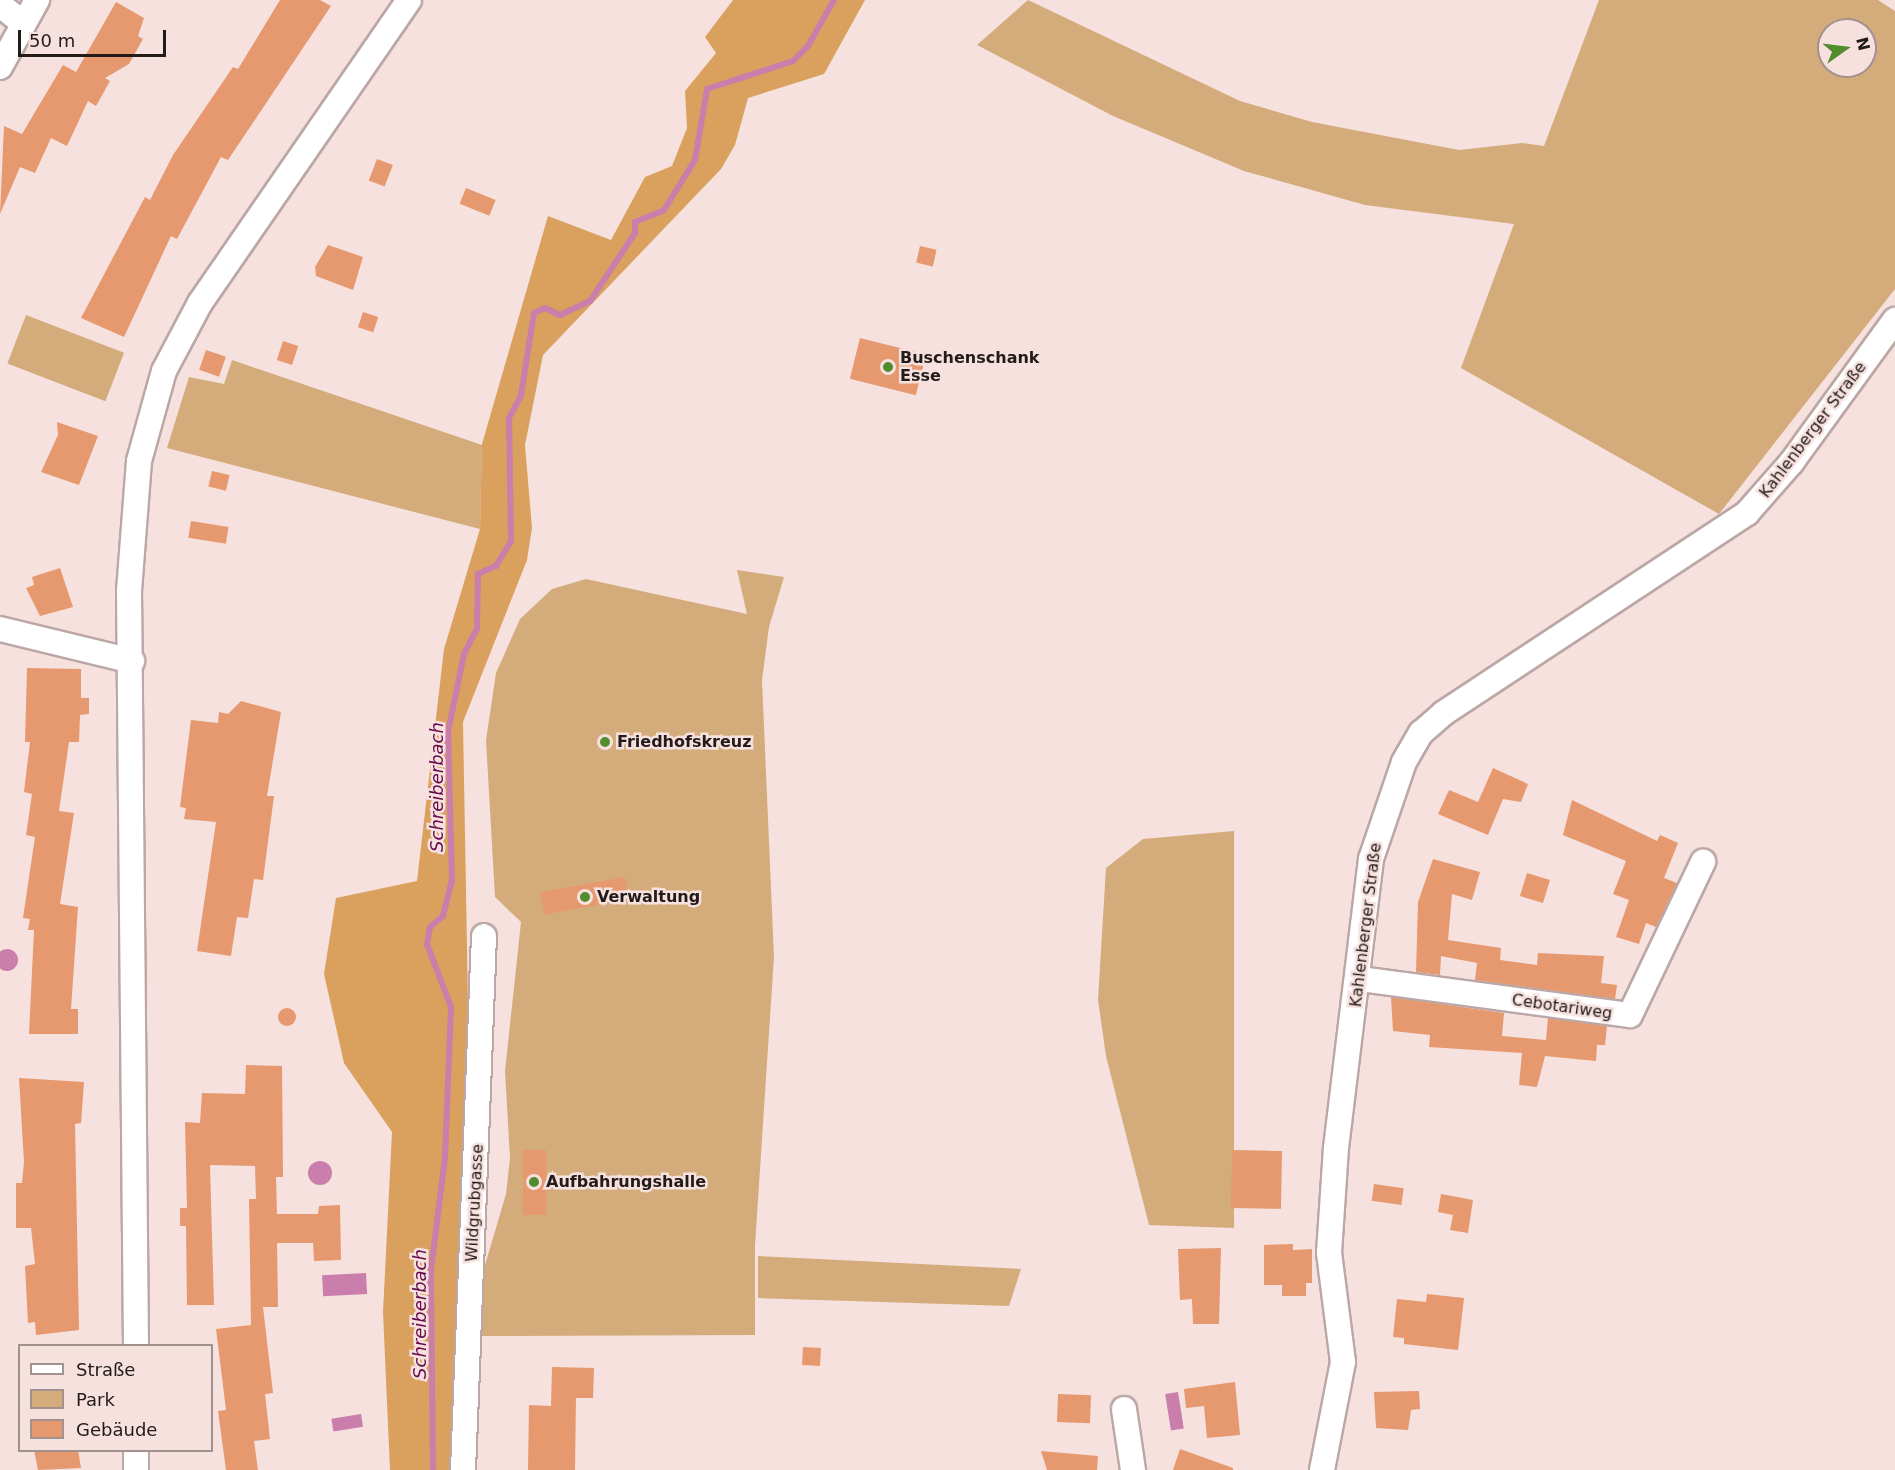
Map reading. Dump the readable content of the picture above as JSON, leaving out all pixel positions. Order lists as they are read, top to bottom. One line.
{"streets":{"street":["Kahlenberger Straße","Cebotariweg","Wildgrubgasse"]},"crossings":[["Kahlenberger Straße","Cebotariweg"]],"water":["Schreiberbach"],"places":["Buschenschank Esse","Friedhofskreuz","Verwaltung","Aufbahrungshalle"],"legend":["Straße","Park","Gebäude"],"scale_bar":"50 m","north":"right"}
